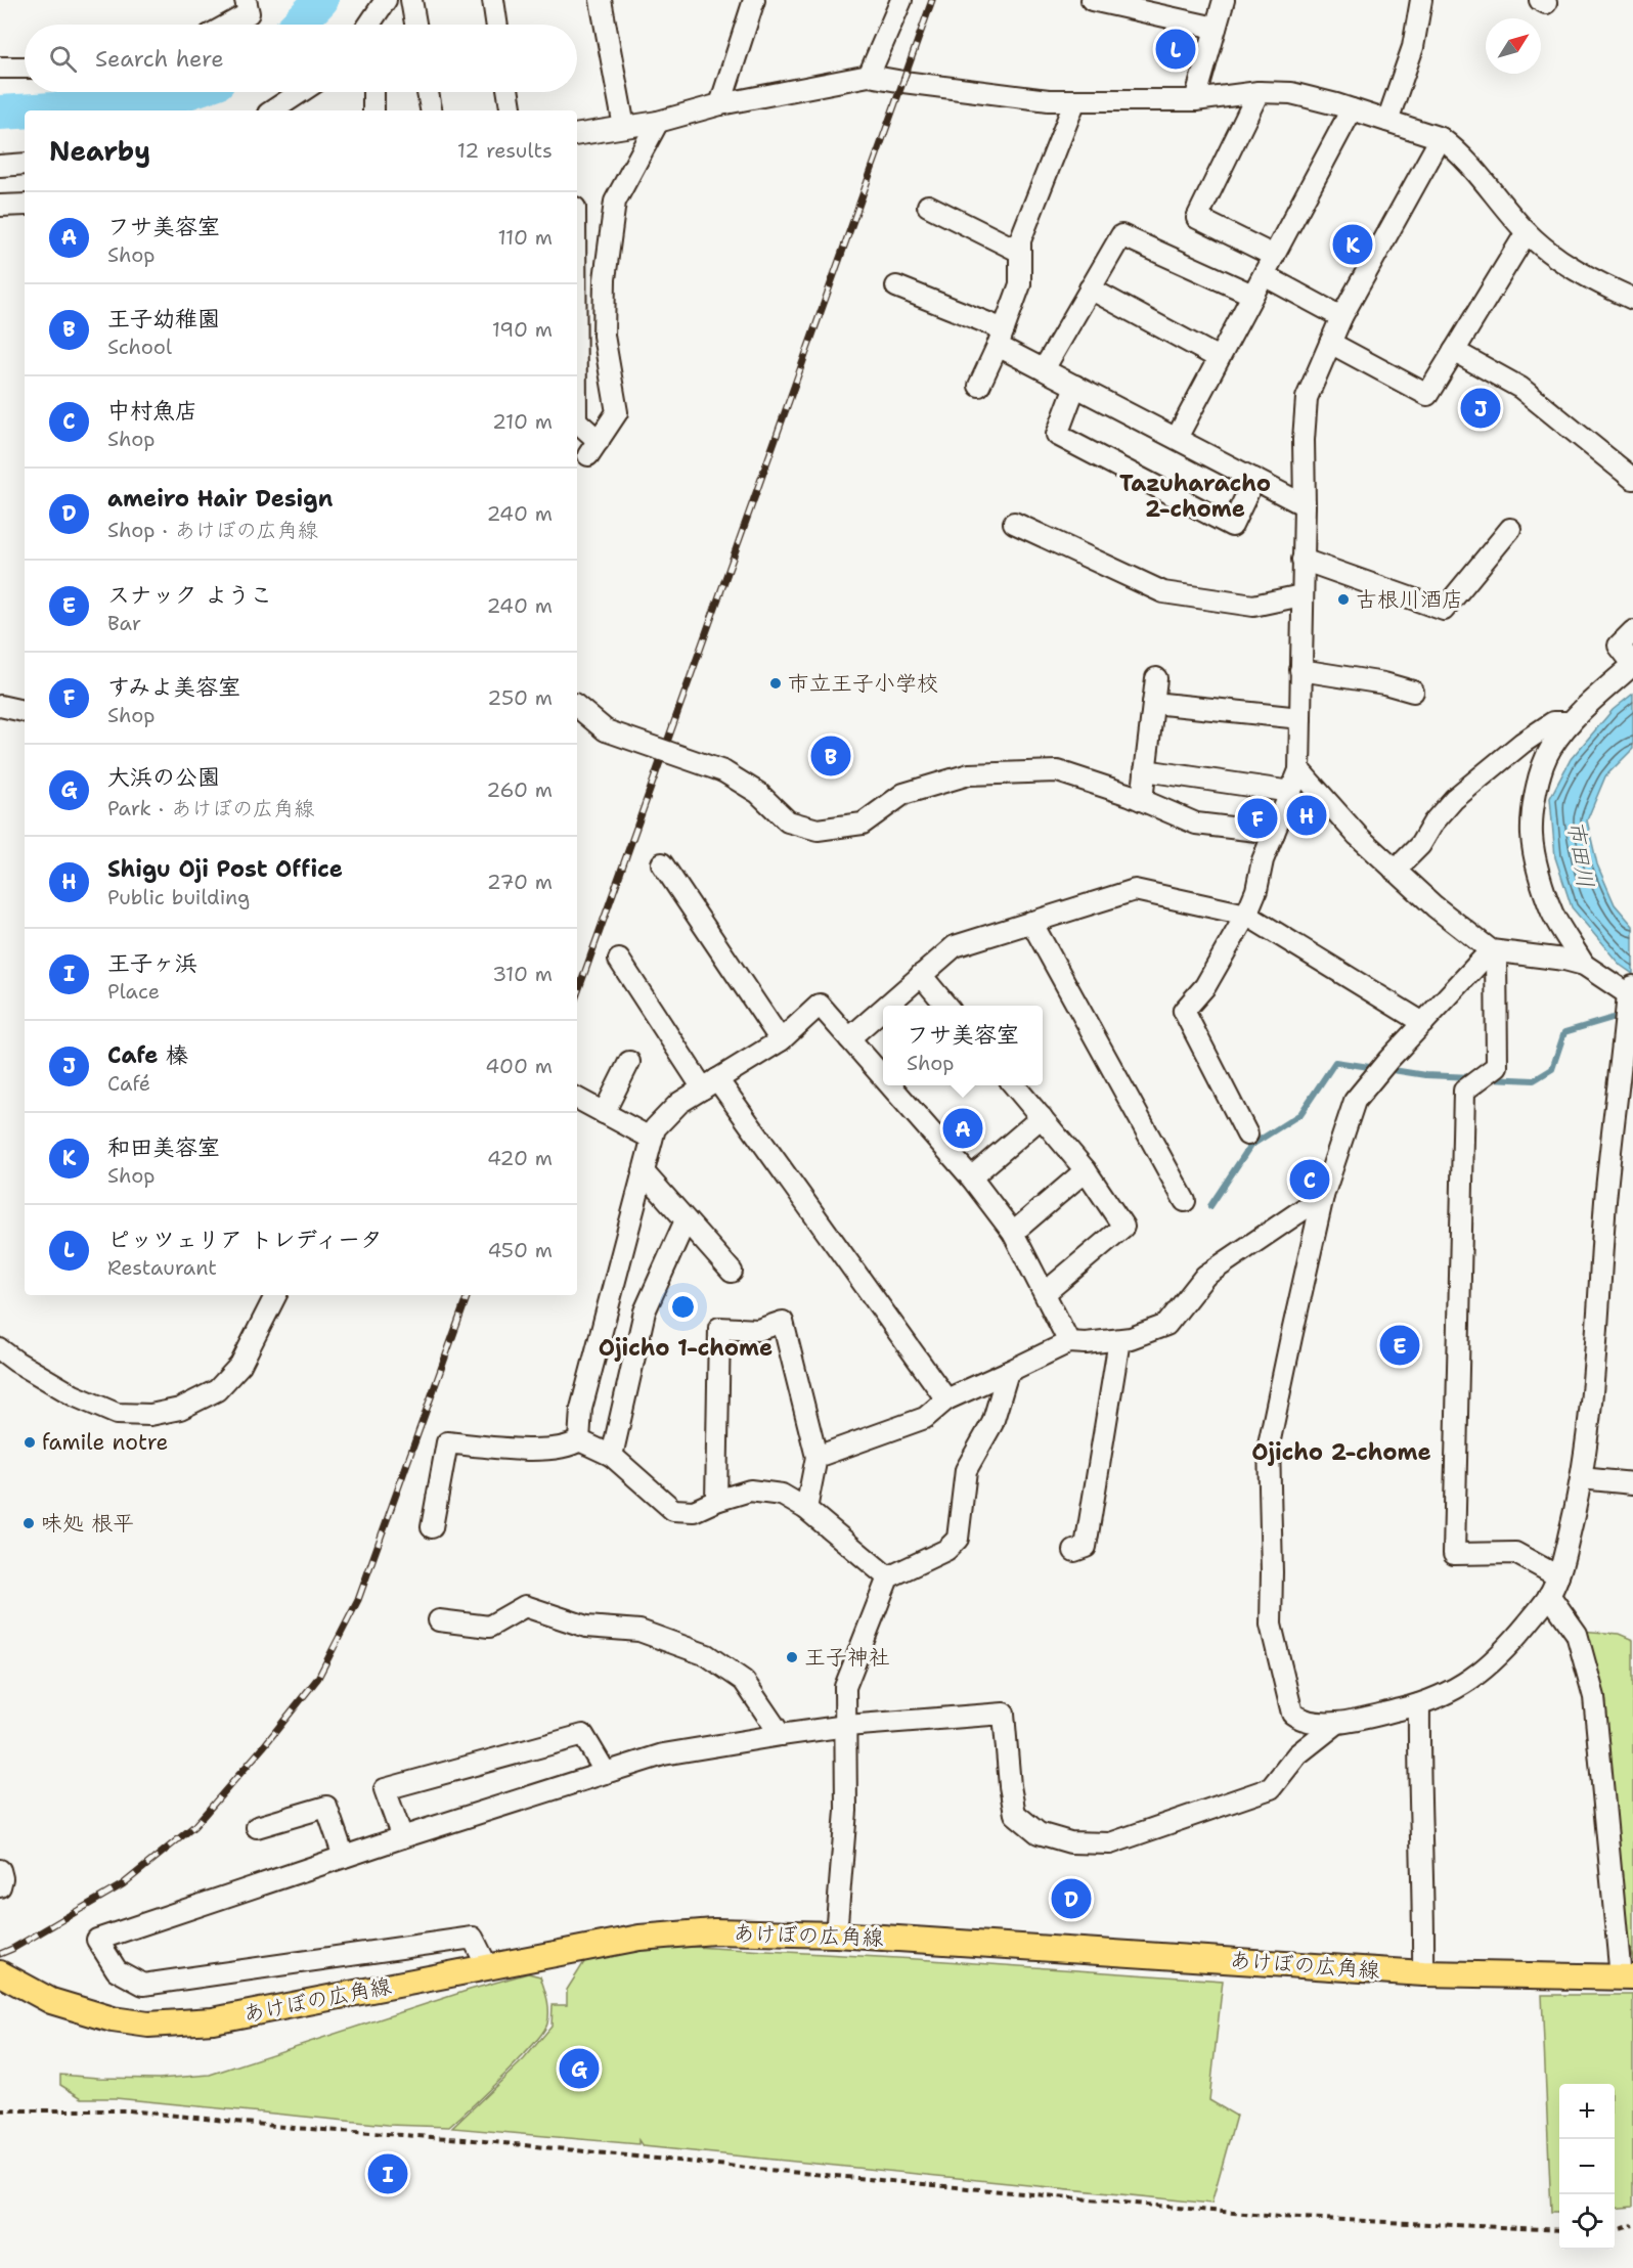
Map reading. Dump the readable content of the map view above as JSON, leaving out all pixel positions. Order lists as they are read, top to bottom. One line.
{"streets":{"main road":["あけぼの広角線"]},"districts":["Tazuharacho 2-chome","Ojicho 1-chome","Ojicho 2-chome"],"water":["市田川"],"places":["古根川酒店","市立王子小学校","famile notre","味処 根平","王子神社"],"north":"top right","page":{"search":"Search here","pins":["L","K","J","B","H","F","A","C","E","D","G","I"],"heading":["Nearby","12 results"],"list":[{"mark":"A","name":"フサ美容室","note":"Shop","value":"110 m"},{"mark":"B","name":"王子幼稚園","note":"School","value":"190 m"},{"mark":"C","name":"中村魚店","note":"Shop","value":"210 m"},{"mark":"D","name":"ameiro Hair Design","note":"Shop · あけぼの広角線","value":"240 m"},{"mark":"E","name":"スナック ようこ","note":"Bar","value":"240 m"},{"mark":"F","name":"すみよ美容室","note":"Shop","value":"250 m"},{"mark":"G","name":"大浜の公園","note":"Park · あけぼの広角線","value":"260 m"},{"mark":"H","name":"Shigu Oji Post Office","note":"Public building","value":"270 m"},{"mark":"I","name":"王子ヶ浜","note":"Place","value":"310 m"},{"mark":"J","name":"Cafe 榛","note":"Café","value":"400 m"},{"mark":"K","name":"和田美容室","note":"Shop","value":"420 m"},{"mark":"L","name":"ピッツェリア トレディータ","note":"Restaurant","value":"450 m"}],"popup":["フサ美容室","Shop"],"map_buttons":["+","−"]}}
